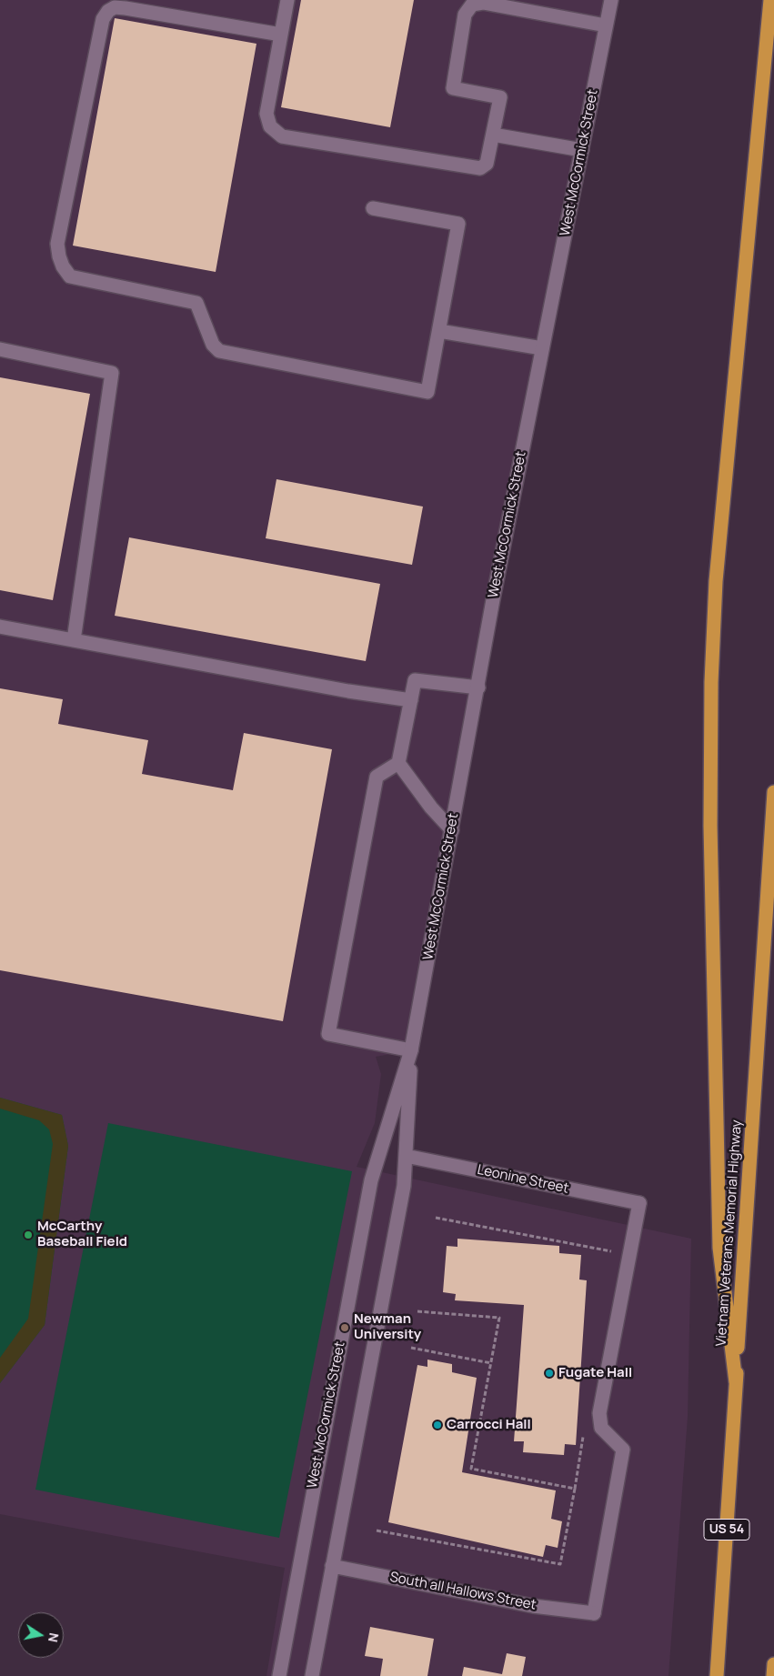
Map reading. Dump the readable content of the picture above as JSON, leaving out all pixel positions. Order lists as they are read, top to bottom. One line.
{"streets":{"highway":["Vietnam Veterans Memorial Highway","US 54"],"street":["West McCormick Street","Leonine Street","South all Hallows Street"]},"crossings":[["West McCormick Street","Leonine Street"],["West McCormick Street","South all Hallows Street"],["Leonine Street","South all Hallows Street"]],"places":["McCarthy Baseball Field","Newman University","Fugate Hall","Carrocci Hall"],"north":"right"}
